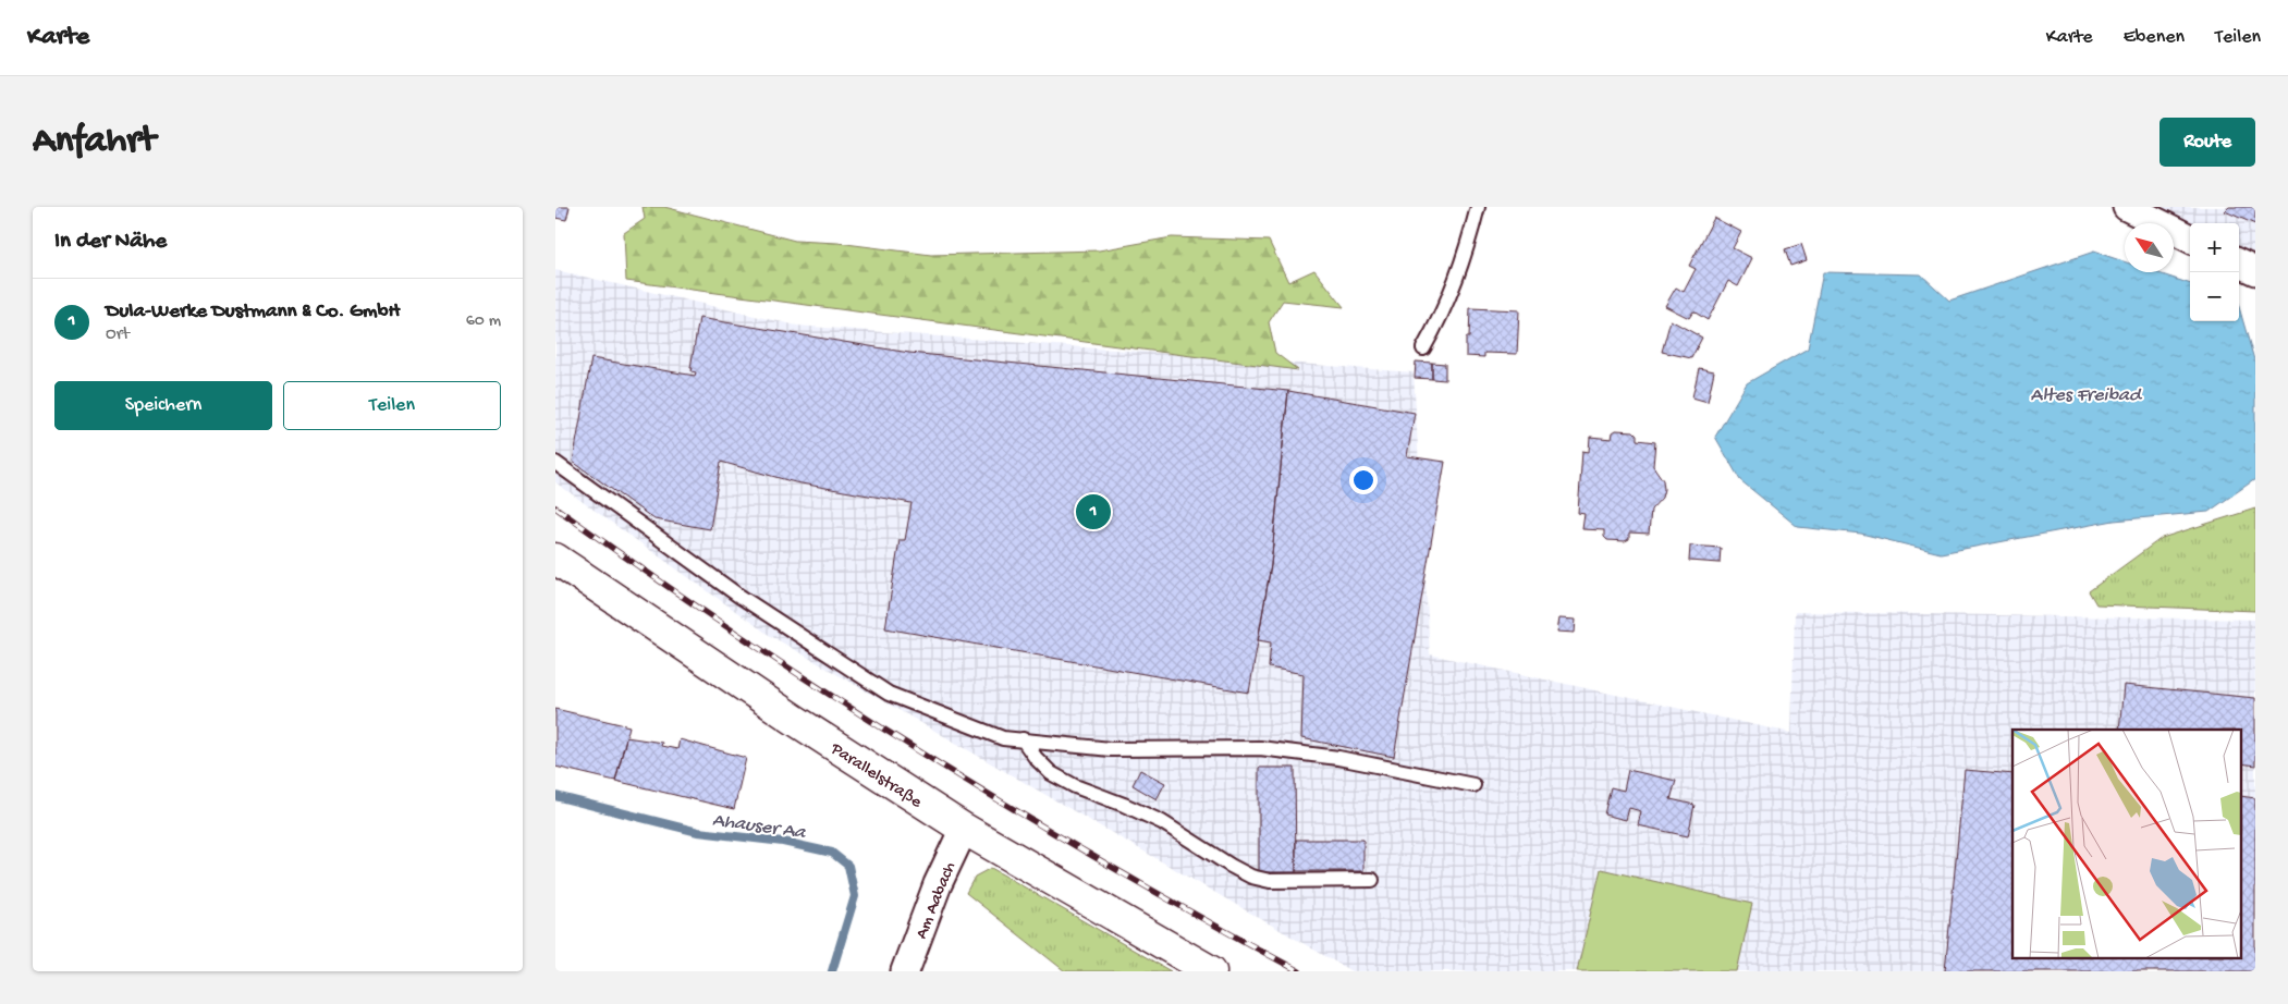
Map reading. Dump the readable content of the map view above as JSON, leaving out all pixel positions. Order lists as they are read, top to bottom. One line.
{"streets":{"main road":["Parallelstraße"],"street":["Am Aabach"]},"crossings":[["Parallelstraße","Am Aabach"]],"water":["Altes Freibad","Ahauser Aa"],"north":"top left","page":{"header":"Karte","nav":["Karte","Ebenen","Teilen"],"buttons":["Route",["Speichern","Teilen"]],"title":"Anfahrt","heading":"In der Nähe","map_buttons":["+","−"],"list":[{"mark":"1","name":"Dula-Werke Dustmann & Co. GmbH","note":"Ort","value":"60 m"}],"pins":"1"}}
